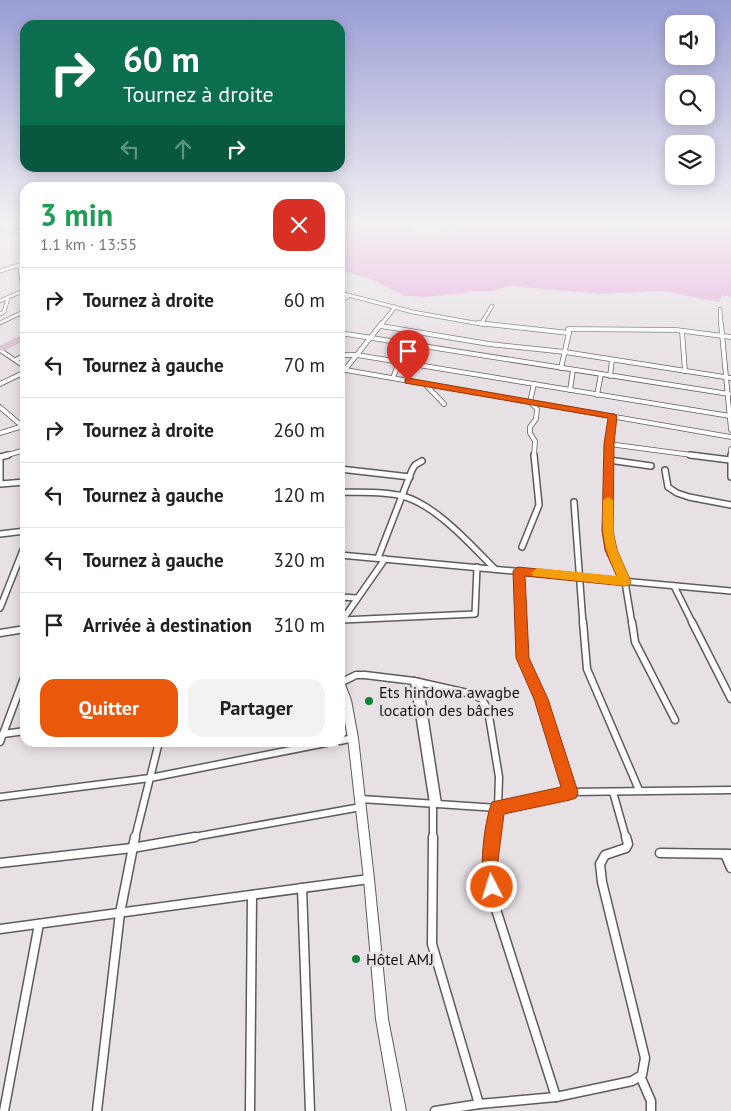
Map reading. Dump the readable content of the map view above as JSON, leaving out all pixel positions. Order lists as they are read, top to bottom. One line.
{"places":["Ets hindowa awagbe location des bâches","Hôtel AMJ"],"page":{"turn":["60 m","Tournez à droite"],"heading":["3 min","1.1 km · 13:55"],"list":[{"name":"Tournez à droite","value":"60 m"},{"name":"Tournez à gauche","value":"70 m"},{"name":"Tournez à droite","value":"260 m"},{"name":"Tournez à gauche","value":"120 m"},{"name":"Tournez à gauche","value":"320 m"},{"name":"Arrivée à destination","value":"310 m"}],"buttons":["Quitter","Partager"]}}
